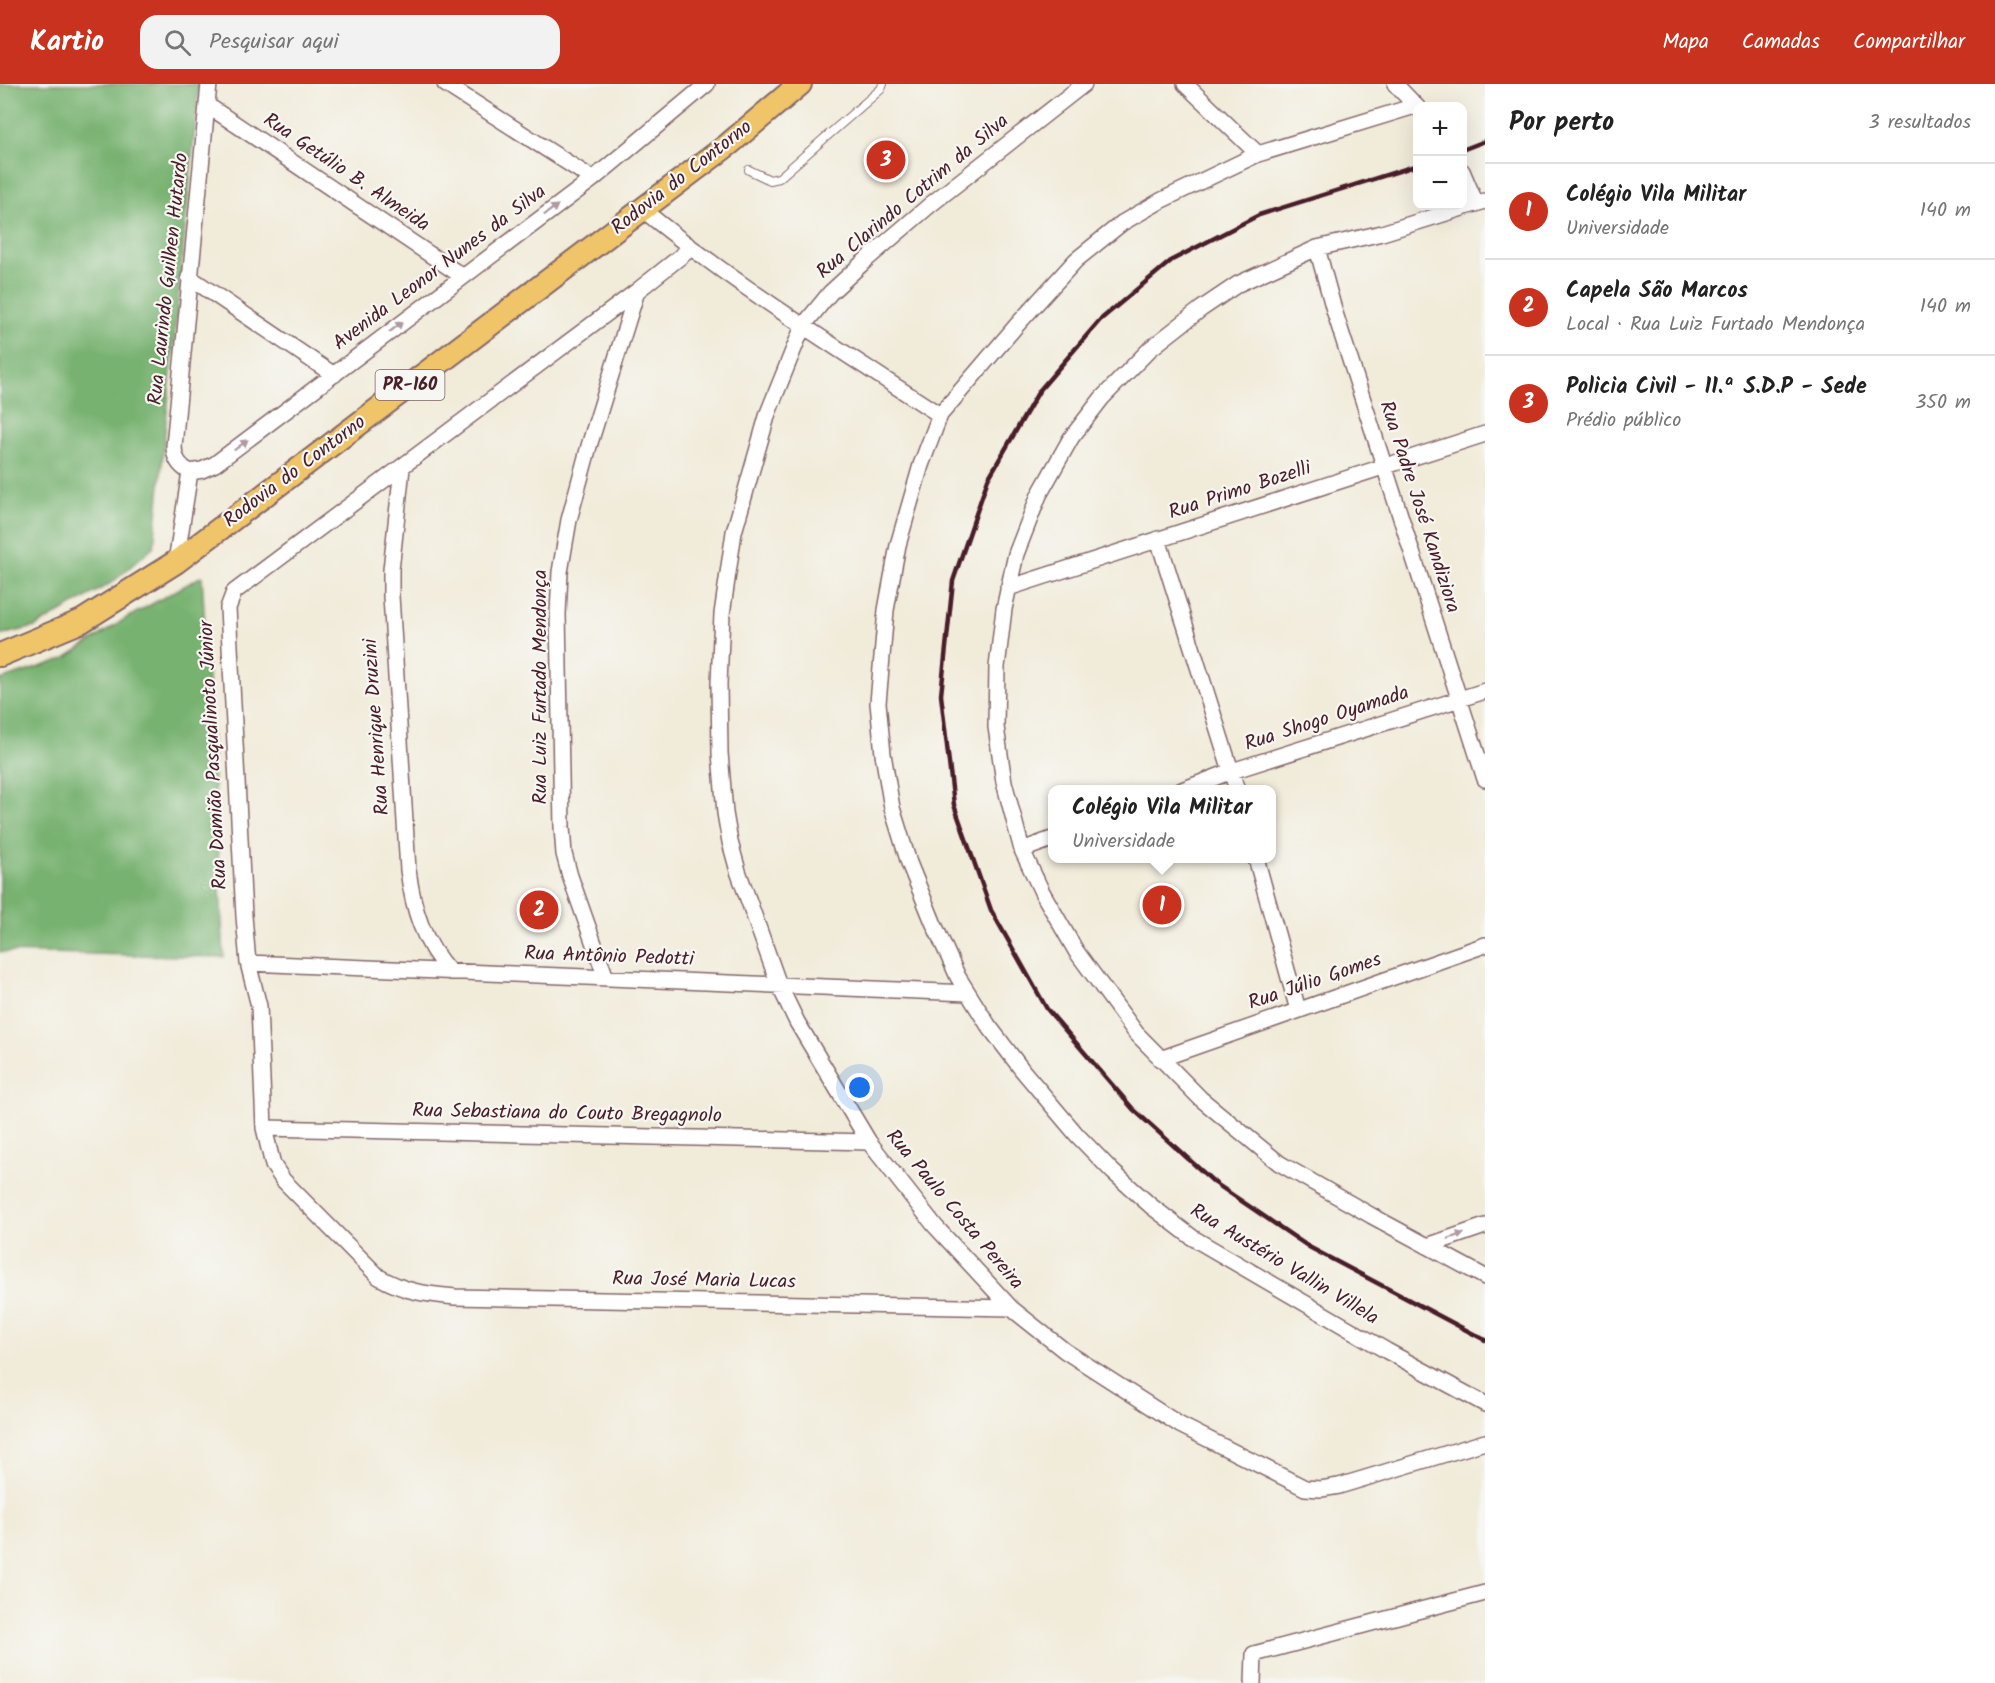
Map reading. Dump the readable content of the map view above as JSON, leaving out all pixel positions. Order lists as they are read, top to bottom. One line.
{"streets":{"main road":["Rodovia do Contorno","PR-160"],"street":["Rua Getúlio B. Almeida","Rua Clarindo Cotrim da Silva","Avenida Leonor Nunes da Silva","Rua Laurindo Guilhen Hutardo","Rua Primo Bozelli","Rua Padre José Kandiziora","Rua Luiz Furtado Mendonça","Rua Shogo Oyamada","Rua Henrique Druzini","Rua Damião Pasqualinoto Júnior","Rua Antônio Pedotti","Rua Júlio Gomes","Rua Sebastiana do Couto Bregagnolo","Rua Paulo Costa Pereira","Rua Austério Vallin Villela","Rua José Maria Lucas"]},"crossings":[["Rua Getúlio B. Almeida","Avenida Leonor Nunes da Silva"],["Rua Getúlio B. Almeida","Rua Laurindo Guilhen Hutardo"],["Rua Clarindo Cotrim da Silva","Rua Paulo Costa Pereira"],["Avenida Leonor Nunes da Silva","Rua Laurindo Guilhen Hutardo"],["Rua Primo Bozelli","Rua Padre José Kandiziora"],["Rua Padre José Kandiziora","Rua Shogo Oyamada"],["Rua Luiz Furtado Mendonça","Rua Damião Pasqualinoto Júnior"],["Rua Luiz Furtado Mendonça","Rua Antônio Pedotti"],["Rua Henrique Druzini","Rua Damião Pasqualinoto Júnior"],["Rua Henrique Druzini","Rua Antônio Pedotti"],["Rua Damião Pasqualinoto Júnior","Rua Antônio Pedotti"],["Rua Damião Pasqualinoto Júnior","Rua Sebastiana do Couto Bregagnolo"],["Rua Damião Pasqualinoto Júnior","Rua José Maria Lucas"],["Rua Antônio Pedotti","Rua Paulo Costa Pereira"],["Rua Antônio Pedotti","Rua Austério Vallin Villela"],["Rua Sebastiana do Couto Bregagnolo","Rua Paulo Costa Pereira"],["Rua Paulo Costa Pereira","Rua José Maria Lucas"]],"one_way":["Avenida Leonor Nunes da Silva"],"page":{"header":"Kartio","search":"Pesquisar aqui","nav":["Mapa","Camadas","Compartilhar"],"heading":["Por perto","3 resultados"],"map_buttons":["+","−"],"pins":["3","1","2"],"list":[{"mark":"1","name":"Colégio Vila Militar","note":"Universidade","value":"140 m"},{"mark":"2","name":"Capela São Marcos","note":"Local · Rua Luiz Furtado Mendonça","value":"140 m"},{"mark":"3","name":"Policia Civil - 11.ª S.D.P - Sede","note":"Prédio público","value":"350 m"}],"popup":["Colégio Vila Militar","Universidade"]}}
